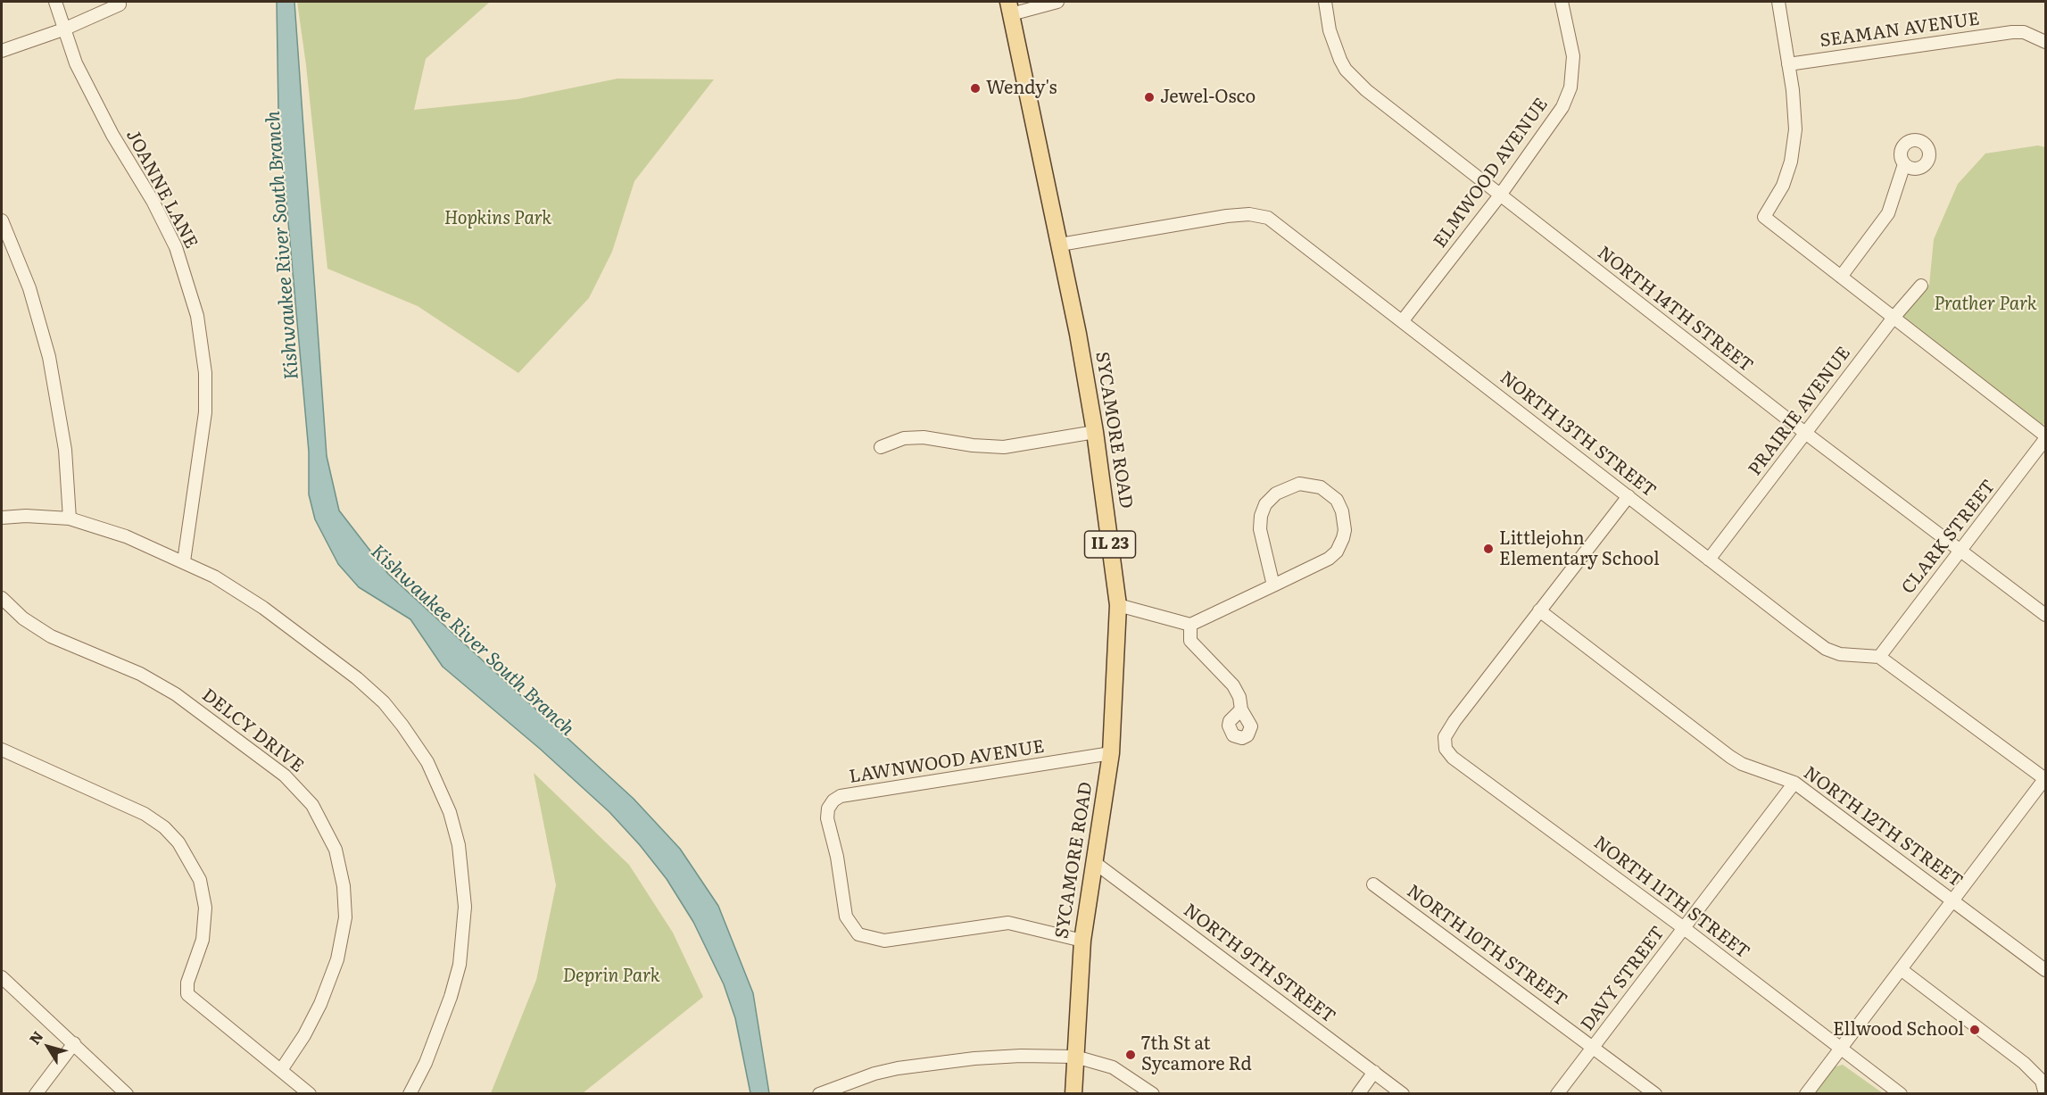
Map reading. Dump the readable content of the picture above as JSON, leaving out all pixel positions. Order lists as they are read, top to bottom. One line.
{"streets":{"main road":["SYCAMORE ROAD","IL 23"],"street":["SEAMAN AVENUE","ELMWOOD AVENUE","JOANNE LANE","NORTH 14TH STREET","PRAIRIE AVENUE","NORTH 13TH STREET","CLARK STREET","DELCY DRIVE","LAWNWOOD AVENUE","NORTH 12TH STREET","NORTH 11TH STREET","NORTH 10TH STREET","NORTH 9TH STREET","DAVY STREET"]},"crossings":[["ELMWOOD AVENUE","NORTH 14TH STREET"],["ELMWOOD AVENUE","NORTH 13TH STREET"],["NORTH 14TH STREET","PRAIRIE AVENUE"],["NORTH 14TH STREET","CLARK STREET"],["PRAIRIE AVENUE","NORTH 13TH STREET"],["SYCAMORE ROAD","NORTH 13TH STREET"],["SYCAMORE ROAD","LAWNWOOD AVENUE"],["SYCAMORE ROAD","NORTH 9TH STREET"],["NORTH 13TH STREET","CLARK STREET"],["NORTH 12TH STREET","NORTH 11TH STREET"],["NORTH 12TH STREET","DAVY STREET"],["NORTH 11TH STREET","DAVY STREET"],["NORTH 10TH STREET","DAVY STREET"]],"water":["Kishwaukee River South Branch"],"parks":["Hopkins Park","Prather Park","Deprin Park"],"places":["Wendy's","Jewel-Osco","Littlejohn Elementary School","Ellwood School","7th St at Sycamore Rd"],"north":"top left"}
